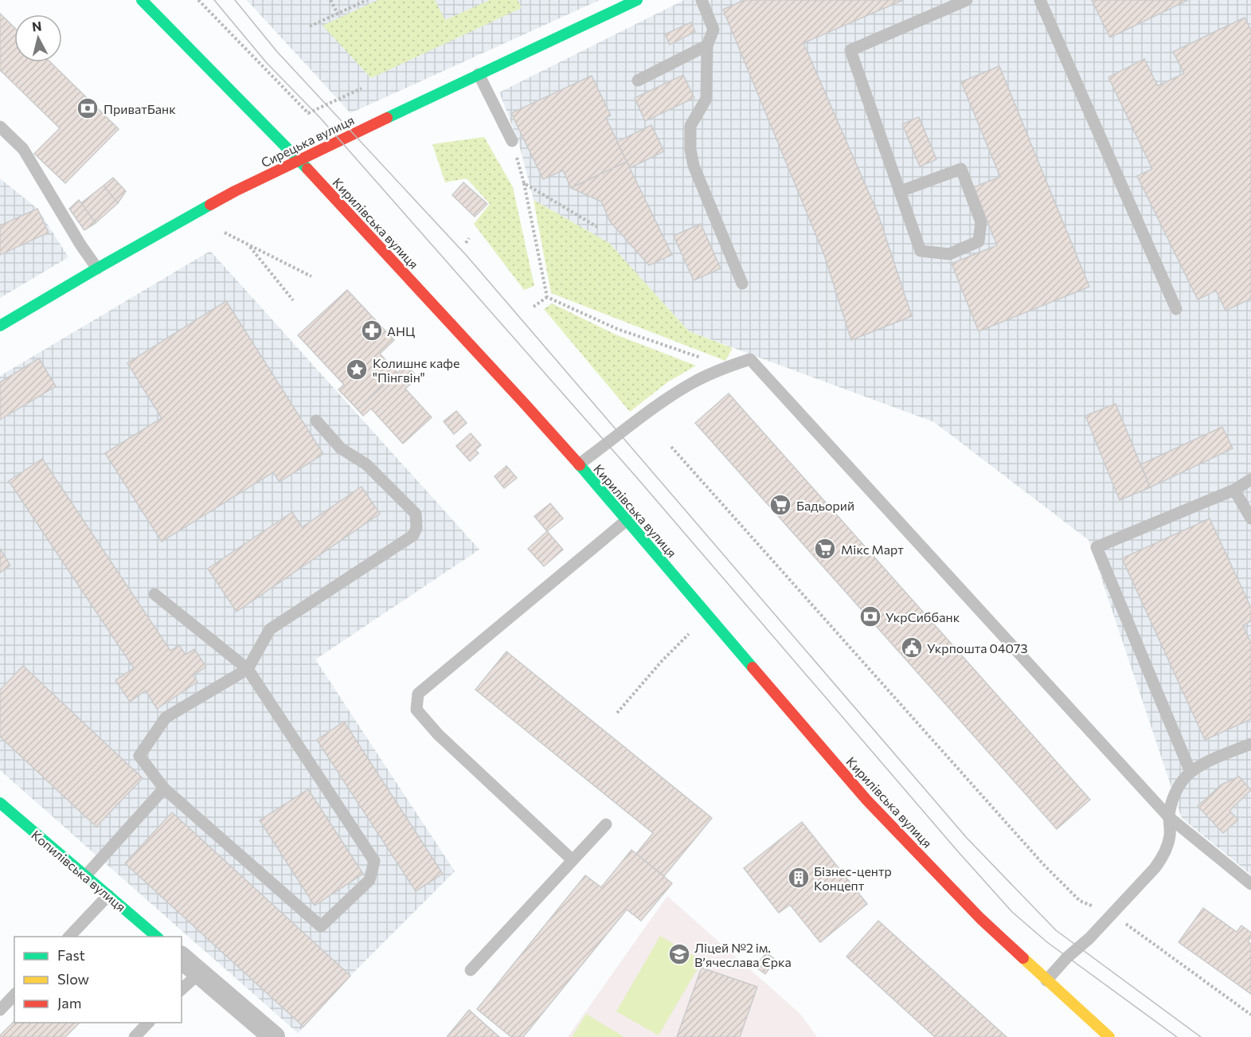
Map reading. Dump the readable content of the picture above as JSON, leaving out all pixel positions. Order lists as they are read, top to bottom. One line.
{"streets":{"main road":["Сирецька вулиця","Кирилівська вулиця","Копилівська вулиця"]},"crossings":[["Сирецька вулиця","Кирилівська вулиця"]],"places":{"bank":["ПриватБанк","УкрСиббанк"],"pharmacy":["АНЦ"],"place":["Колишнє кафе \"Пінгвін\""],"supermarket":["Бадьорий","Мікс Март"],"public building":["Укрпошта 04073"],"building":["Бізнес-центр Концепт"],"school or university":["Ліцей №2 ім. В’ячеслава Єрка"]},"legend":["Fast","Slow","Jam"],"north":"top"}
